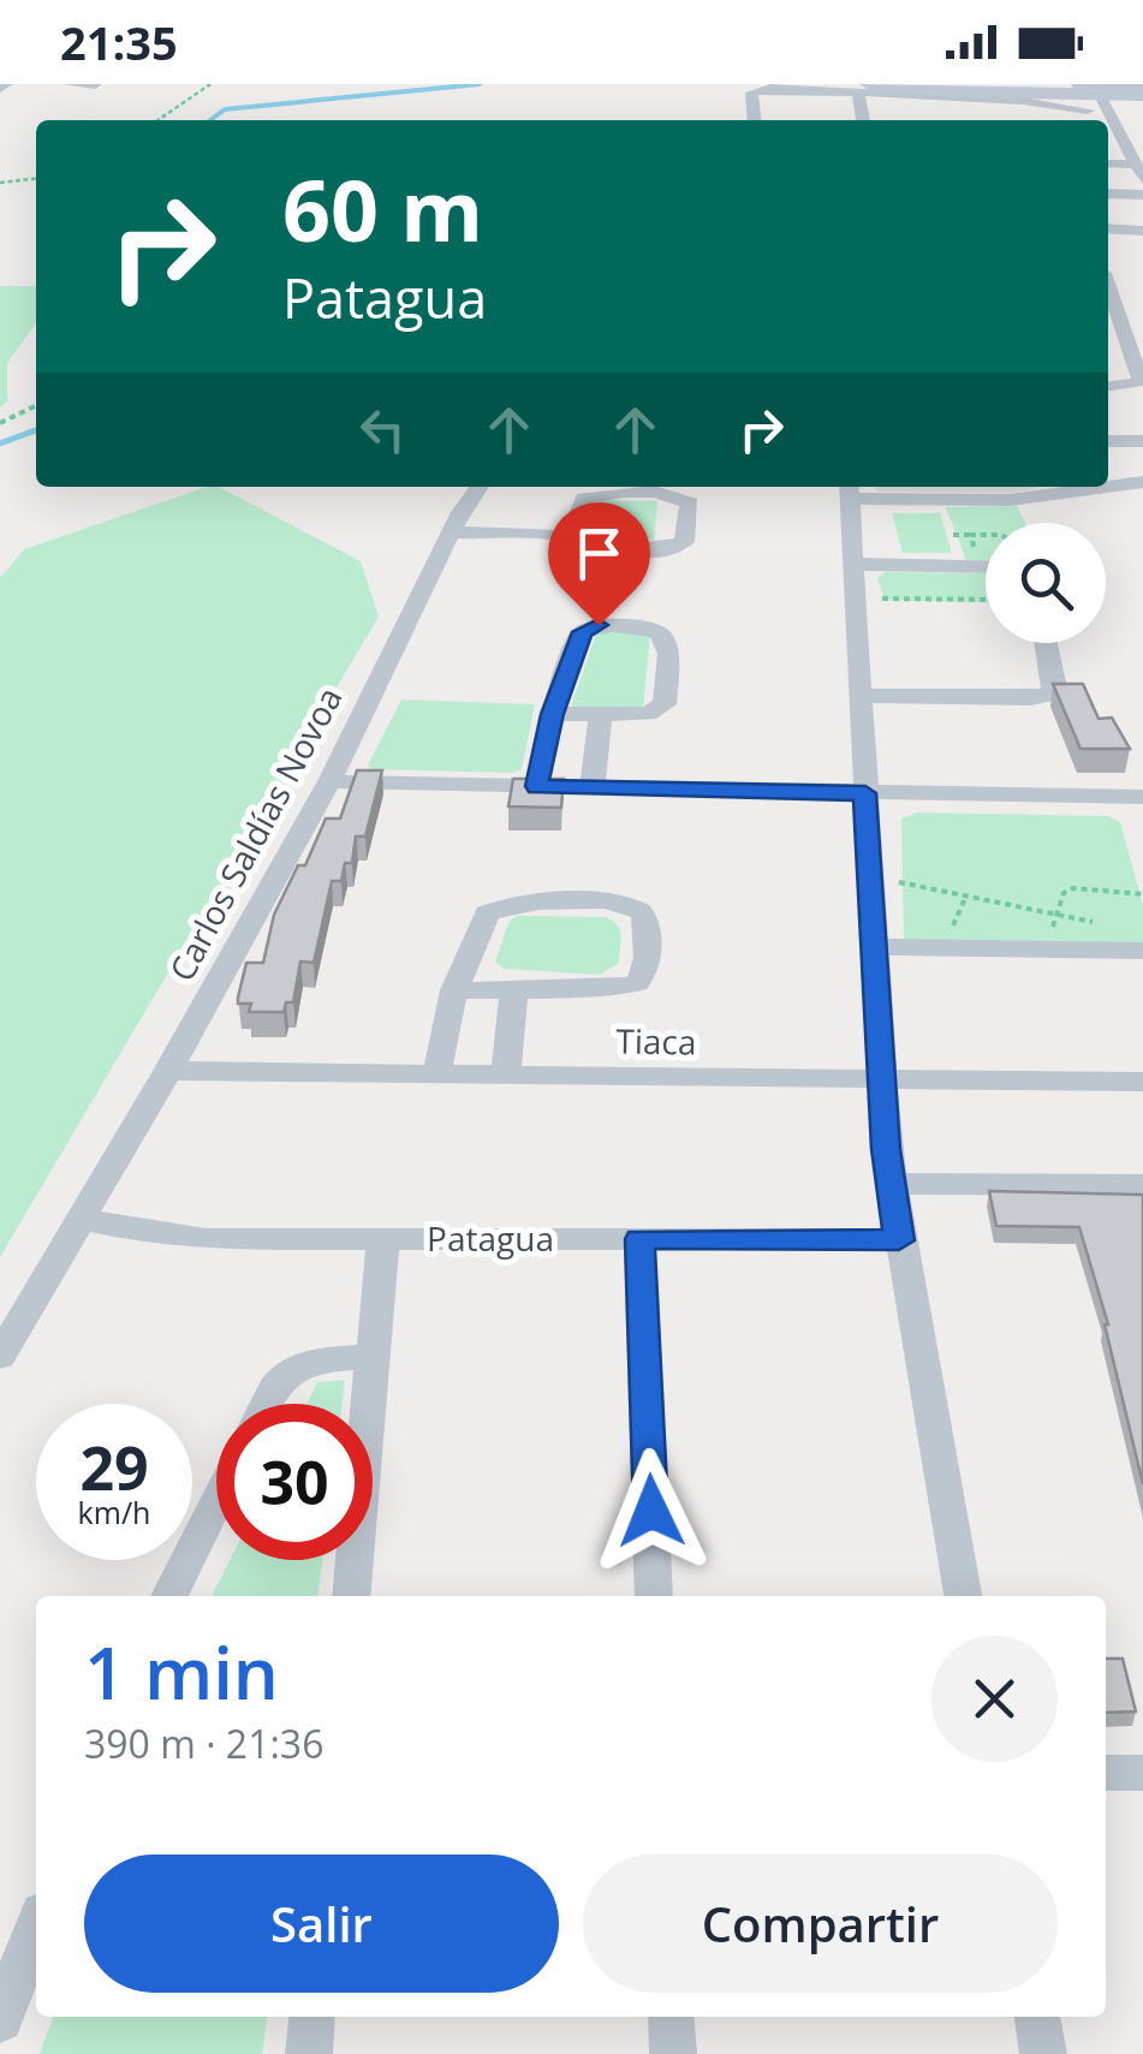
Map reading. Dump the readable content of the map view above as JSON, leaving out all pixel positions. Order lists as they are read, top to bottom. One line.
{"streets":{"street":["Carlos Saldías Novoa","Tiaca","Patagua"]},"crossings":[["Carlos Saldías Novoa","Tiaca"],["Carlos Saldías Novoa","Patagua"]],"page":{"status":"21:35","turn":["60 m","Patagua"],"speed":"29 km/h","limit":"30","heading":["1 min","390 m · 21:36"],"buttons":["Salir","Compartir"]}}
